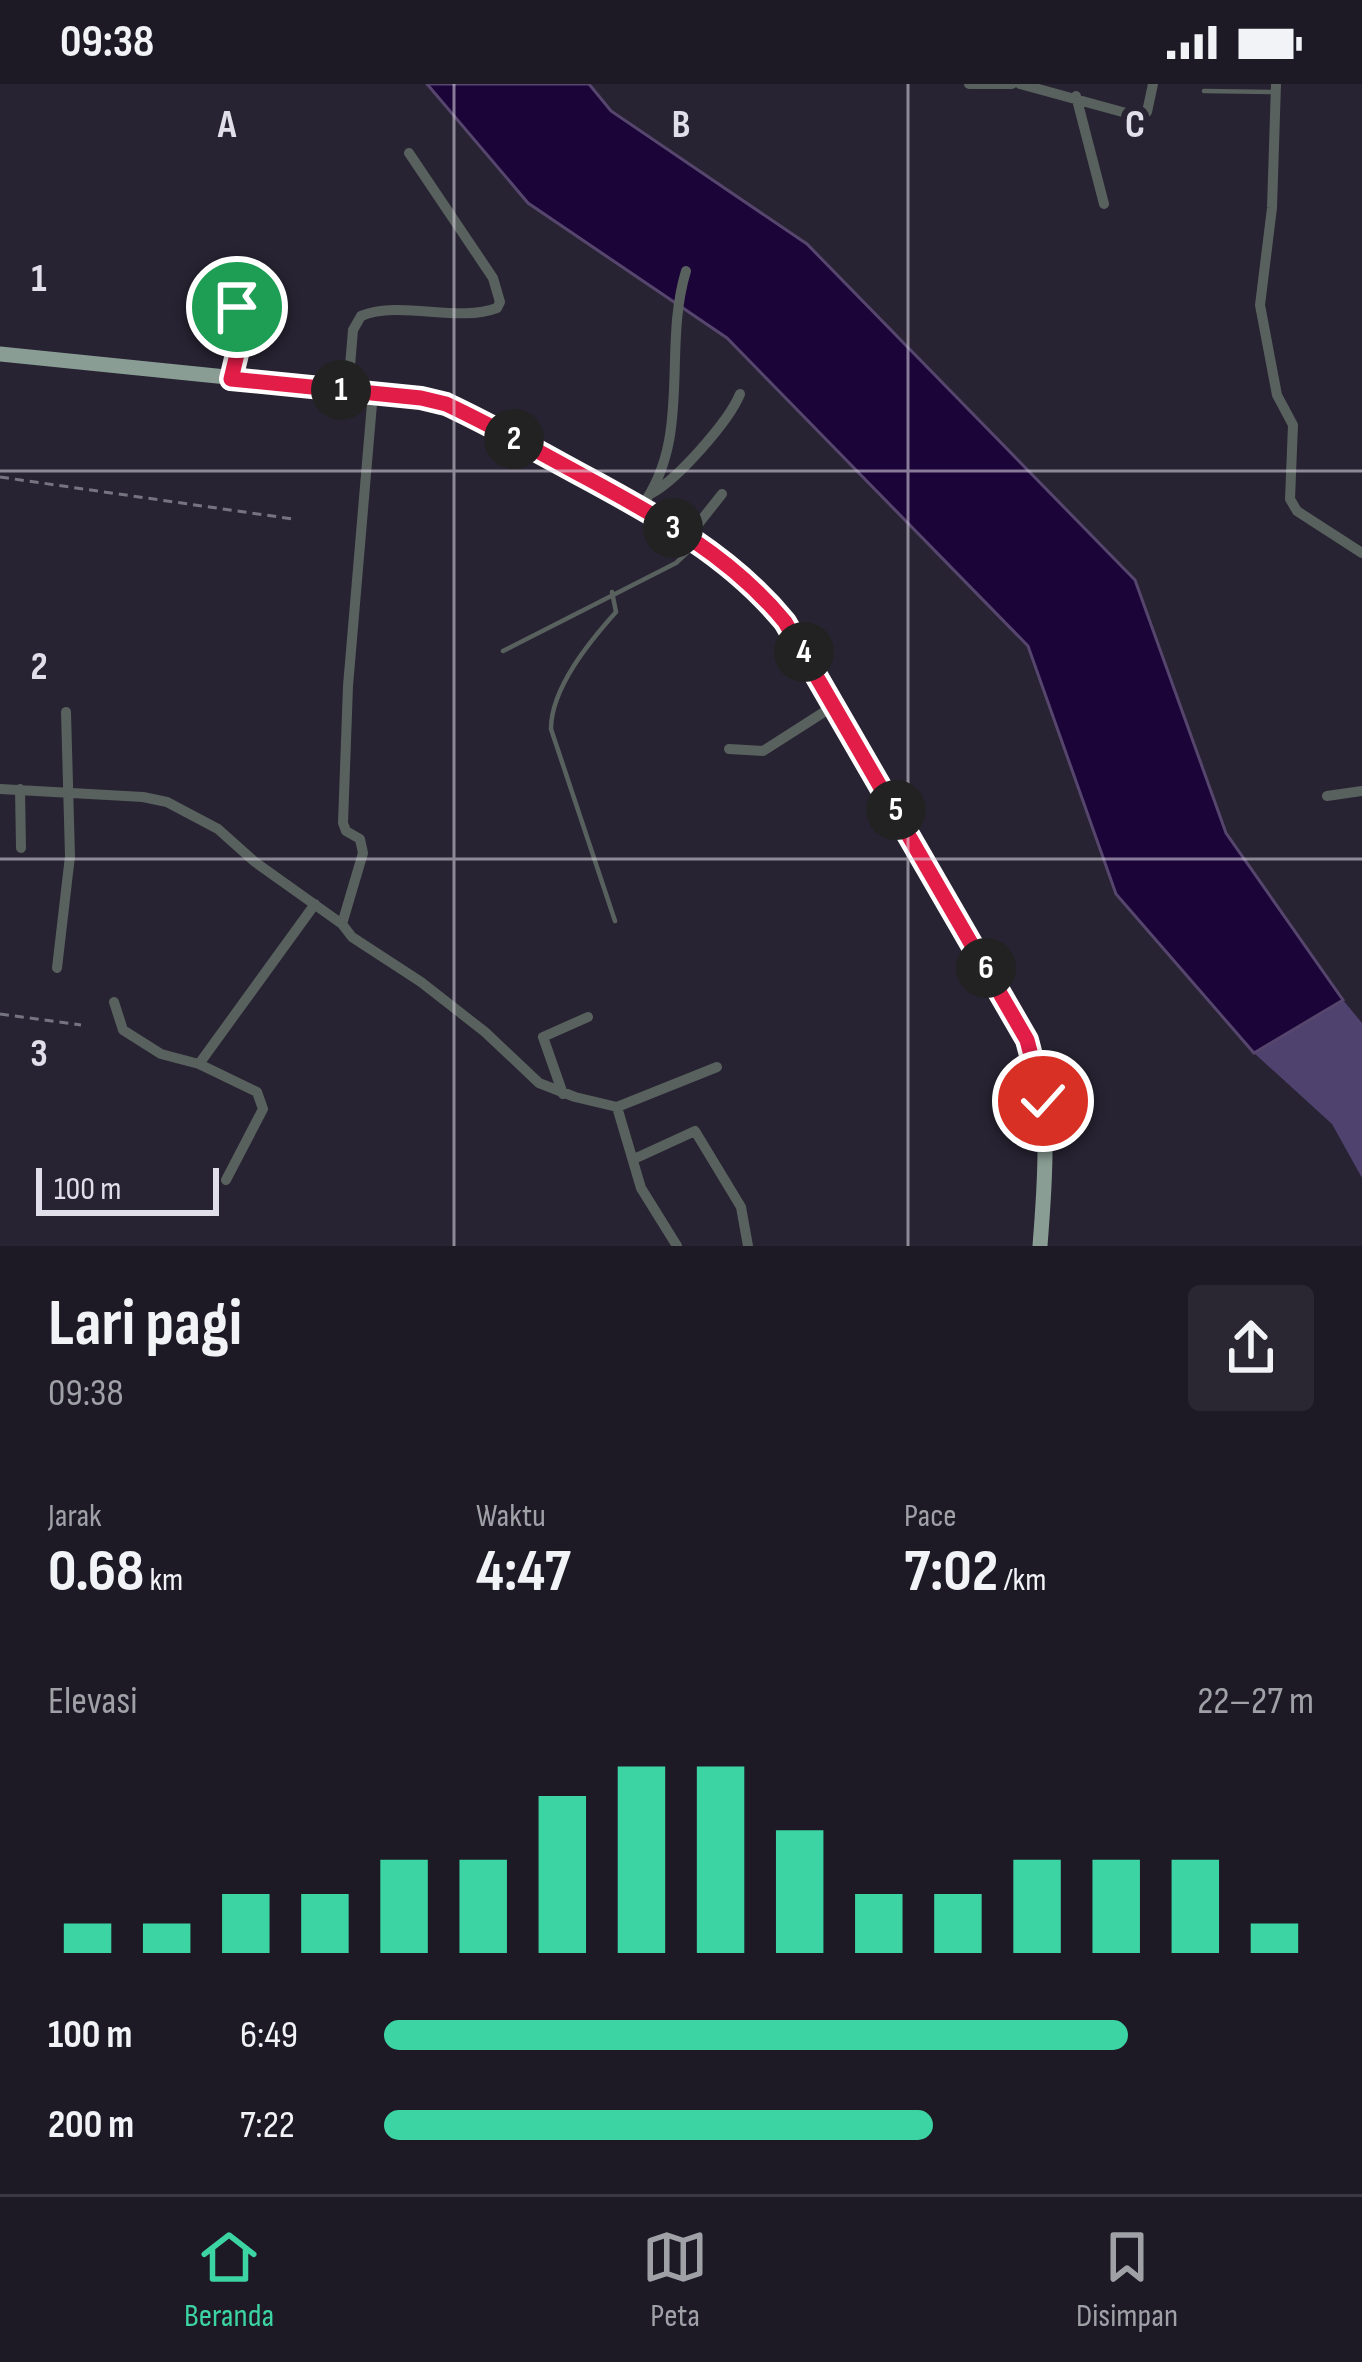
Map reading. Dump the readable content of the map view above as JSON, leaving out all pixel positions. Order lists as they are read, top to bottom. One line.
{"scale_bar":"100 m","page":{"status":"09:38","pins":["1","2","3","4","5","6"],"scale":"100 m","heading":["Lari pagi","09:38"],"stats":[["Jarak","0.68 km"],["Waktu","4:47"],["Pace","7:02 /km"]],"chart":["Elevasi","22–27 m"],"list":[{"name":"100 m","note":"6:49"},{"name":"200 m","note":"7:22"}],"tabs":["Beranda","Peta","Disimpan"]},"grid":{"columns":["A","B","C"],"rows":["1","2","3"]}}
